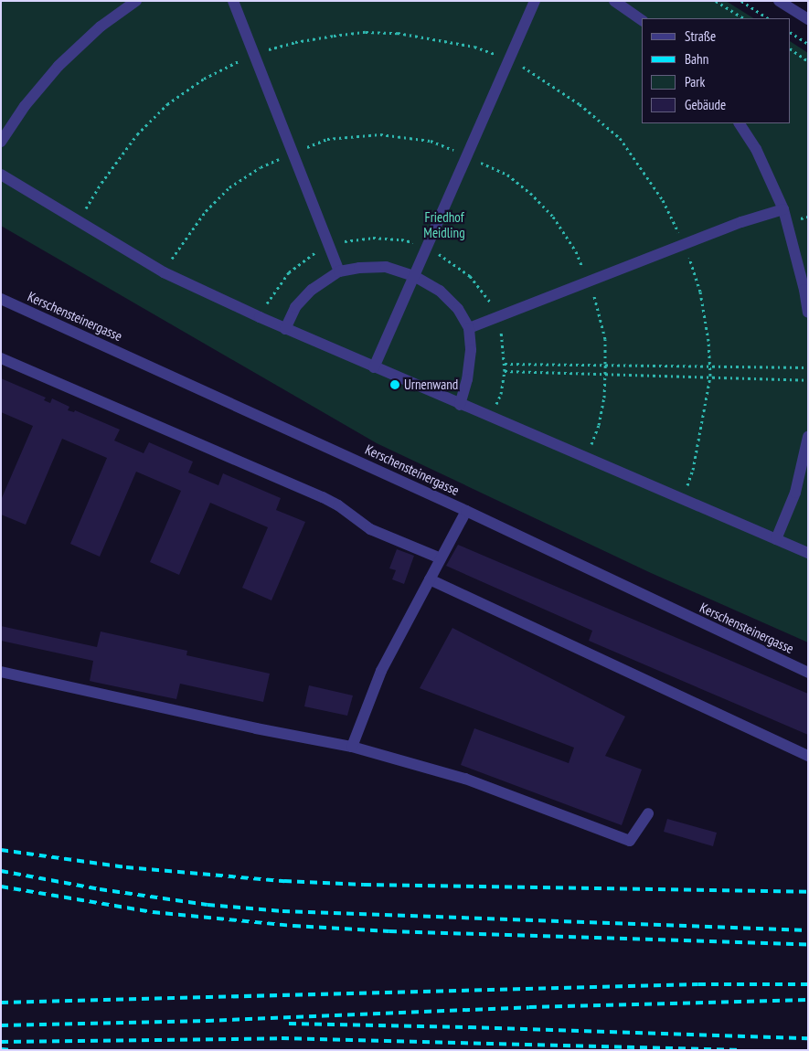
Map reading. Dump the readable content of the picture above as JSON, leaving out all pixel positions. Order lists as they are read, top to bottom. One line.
{"streets":{"street":["Kerschensteinergasse"]},"parks":["Friedhof Meidling"],"places":["Urnenwand"],"legend":["Straße","Bahn","Park","Gebäude"]}
